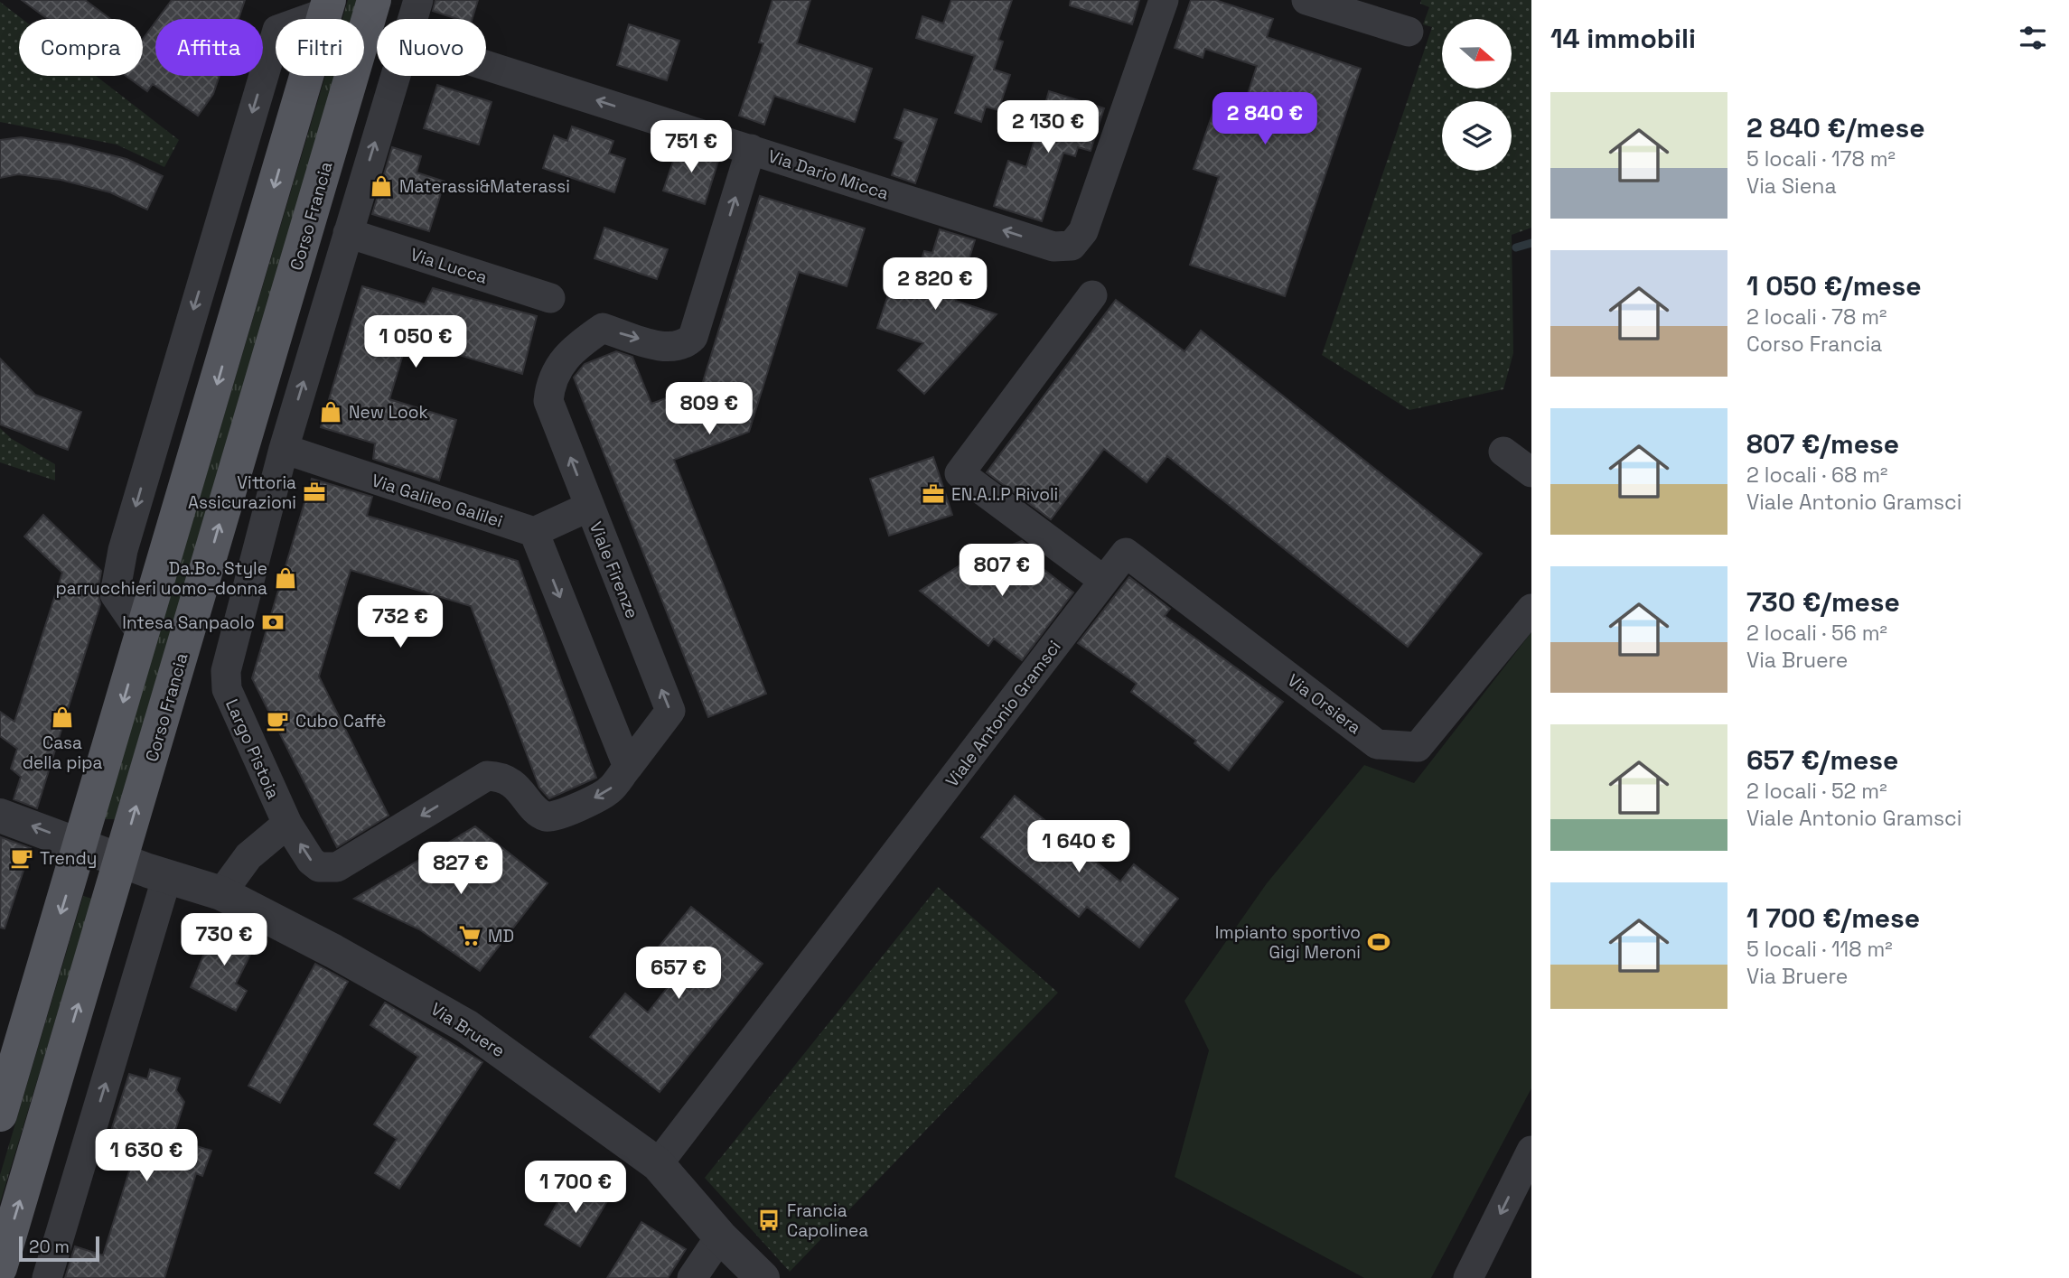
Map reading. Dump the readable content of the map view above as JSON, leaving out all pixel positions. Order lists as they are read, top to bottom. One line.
{"streets":{"main road":["Corso Francia"],"street":["Via Dario Micca","Via Lucca","Via Galileo Galilei","Viale Firenze","Via Orsiera","Viale Antonio Gramsci","Largo Pistoia","Via Bruere"]},"crossings":[["Via Dario Micca","Viale Firenze"],["Corso Francia","Via Bruere"],["Via Galileo Galilei","Largo Pistoia"],["Viale Firenze","Largo Pistoia"],["Via Orsiera","Viale Antonio Gramsci"],["Viale Antonio Gramsci","Via Bruere"]],"places":{"shop":["Materassi&Materassi","New Look","Da.Bo. Style parrucchieri uomo-donna","Casa della pipa"],"office":["Vittoria Assicurazioni","EN.A.I.P Rivoli"],"bank":["Intesa Sanpaolo"],"cafe":["Cubo Caffè","Trendy"],"supermarket":["MD"],"sports":["Impianto sportivo Gigi Meroni"],"bus stop":["Francia Capolinea"]},"scale_bar":"20 m","north":"right","page":{"heading":"14 immobili","chip":["Compra","Affitta","Filtri","Nuovo"],"list":[{"name":"2 840 €/mese","note":"5 locali · 178 m² · Via Siena"},{"name":"1 050 €/mese","note":"2 locali · 78 m² · Corso Francia"},{"name":"807 €/mese","note":"2 locali · 68 m² · Viale Antonio Gramsci"},{"name":"730 €/mese","note":"2 locali · 56 m² · Via Bruere"},{"name":"657 €/mese","note":"2 locali · 52 m² · Viale Antonio Gramsci"},{"name":"1 700 €/mese","note":"5 locali · 118 m² · Via Bruere"}],"price":["2 840 €","2 130 €","751 €","2 820 €","1 050 €","809 €","807 €","732 €","1 640 €","827 €","730 €","657 €","1 630 €","1 700 €"],"scale":"20 m"}}
